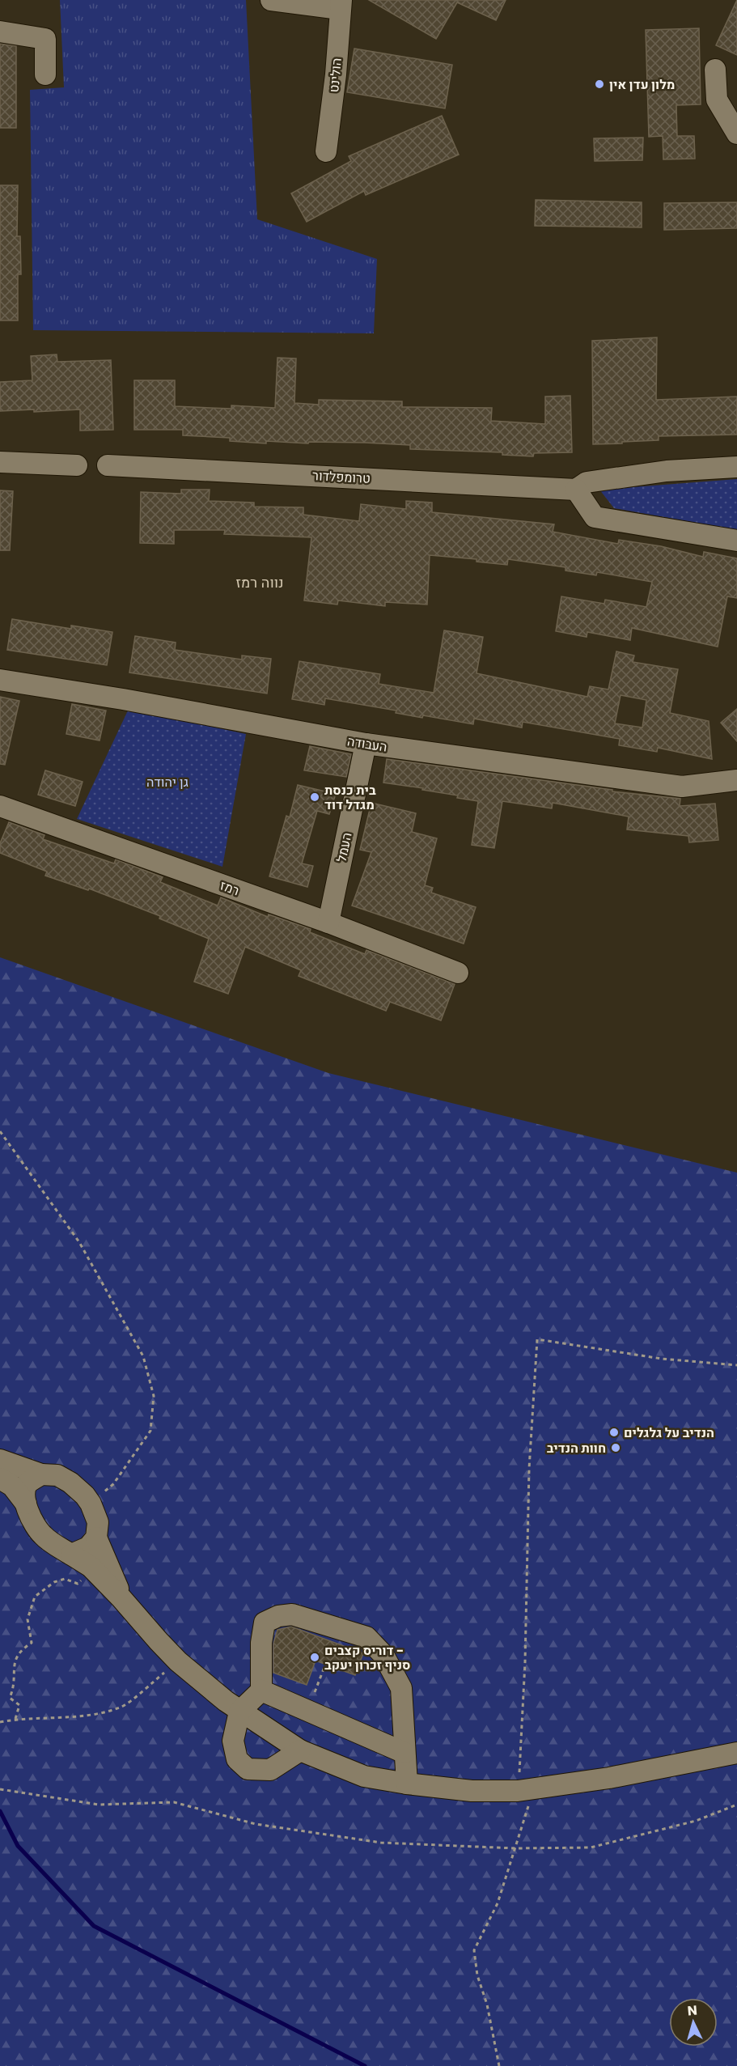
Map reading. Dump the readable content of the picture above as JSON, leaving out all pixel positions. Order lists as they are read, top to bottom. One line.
{"streets":{"street":["הולינט","טרומפלדור","העבודה","העמל","רמז"]},"crossings":[["העבודה","העמל"],["העמל","רמז"]],"districts":["נווה רמז"],"parks":["גן יהודה"],"places":["מלון עדן אין","בית כנסת מגדל דוד","הנדיב על גלגלים","חוות הנדיב","דוריס קצבים - סניף זכרון יעקב"],"north":"top"}
